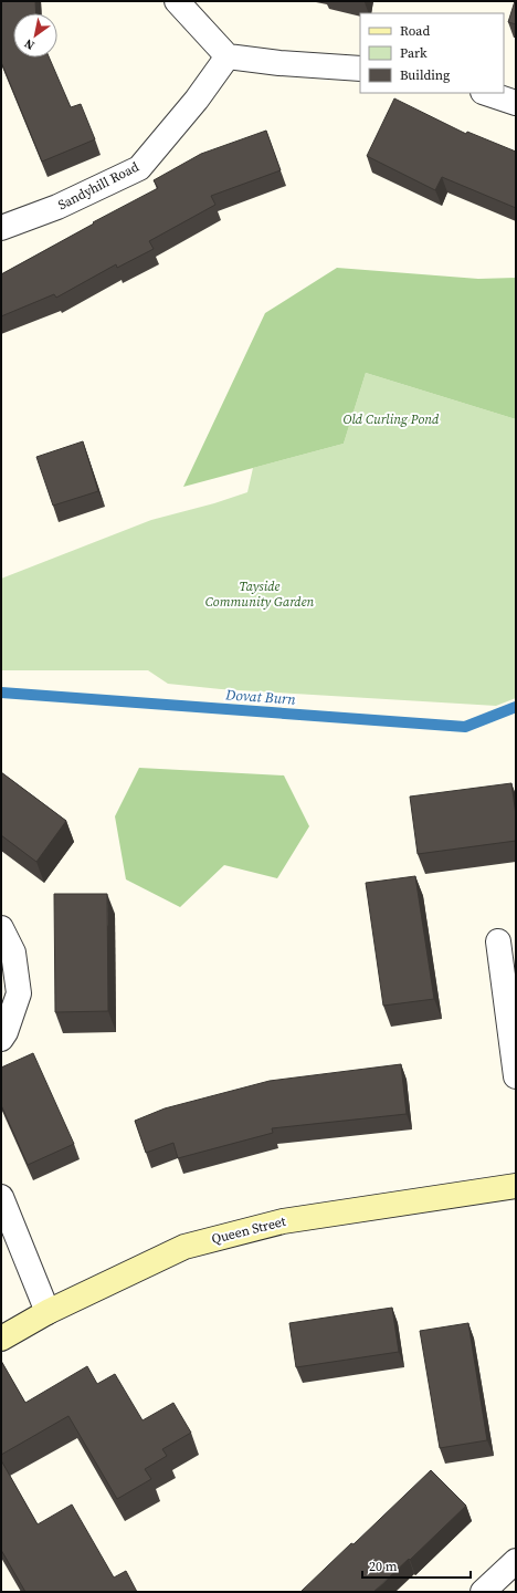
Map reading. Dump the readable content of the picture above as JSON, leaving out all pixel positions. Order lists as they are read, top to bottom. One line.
{"streets":{"main road":["Queen Street"],"street":["Sandyhill Road"]},"water":["Dovat Burn"],"parks":["Old Curling Pond","Tayside Community Garden"],"legend":["Road","Park","Building"],"scale_bar":"20 m","north":"bottom left"}
